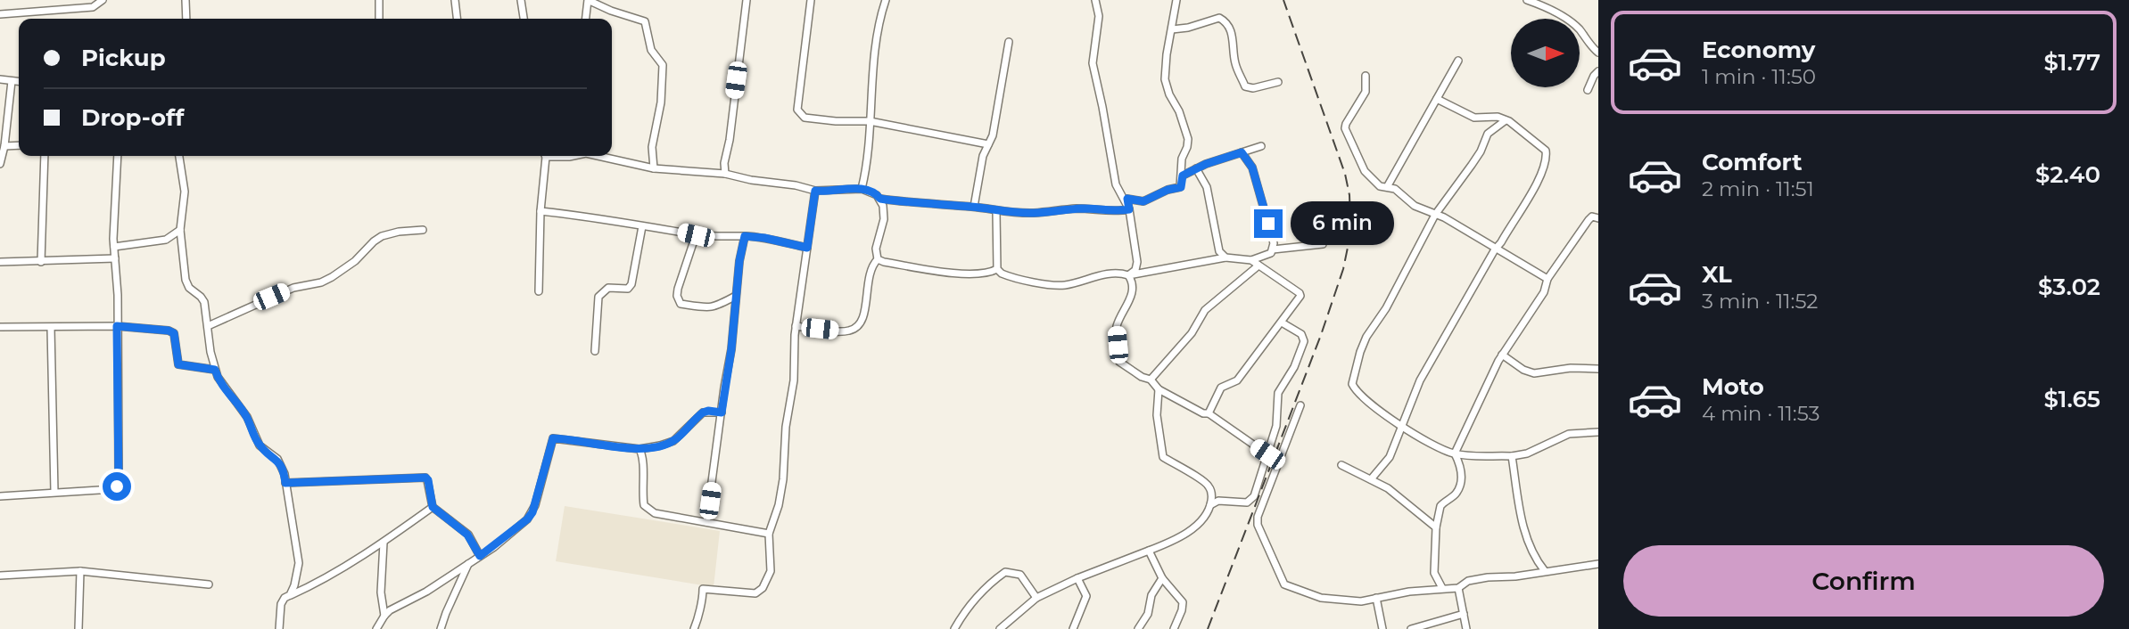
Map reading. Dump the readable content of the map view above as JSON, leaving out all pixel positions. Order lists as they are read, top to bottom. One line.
{"north":"right","page":{"list":[{"name":"Economy","note":"1 min · 11:50","value":"$1.77"},{"name":"Comfort","note":"2 min · 11:51","value":"$2.40"},{"name":"XL","note":"3 min · 11:52","value":"$3.02"},{"name":"Moto","note":"4 min · 11:53","value":"$1.65"}],"banner":["Pickup","Drop-off"],"bubble":"6 min","buttons":"Confirm"}}
